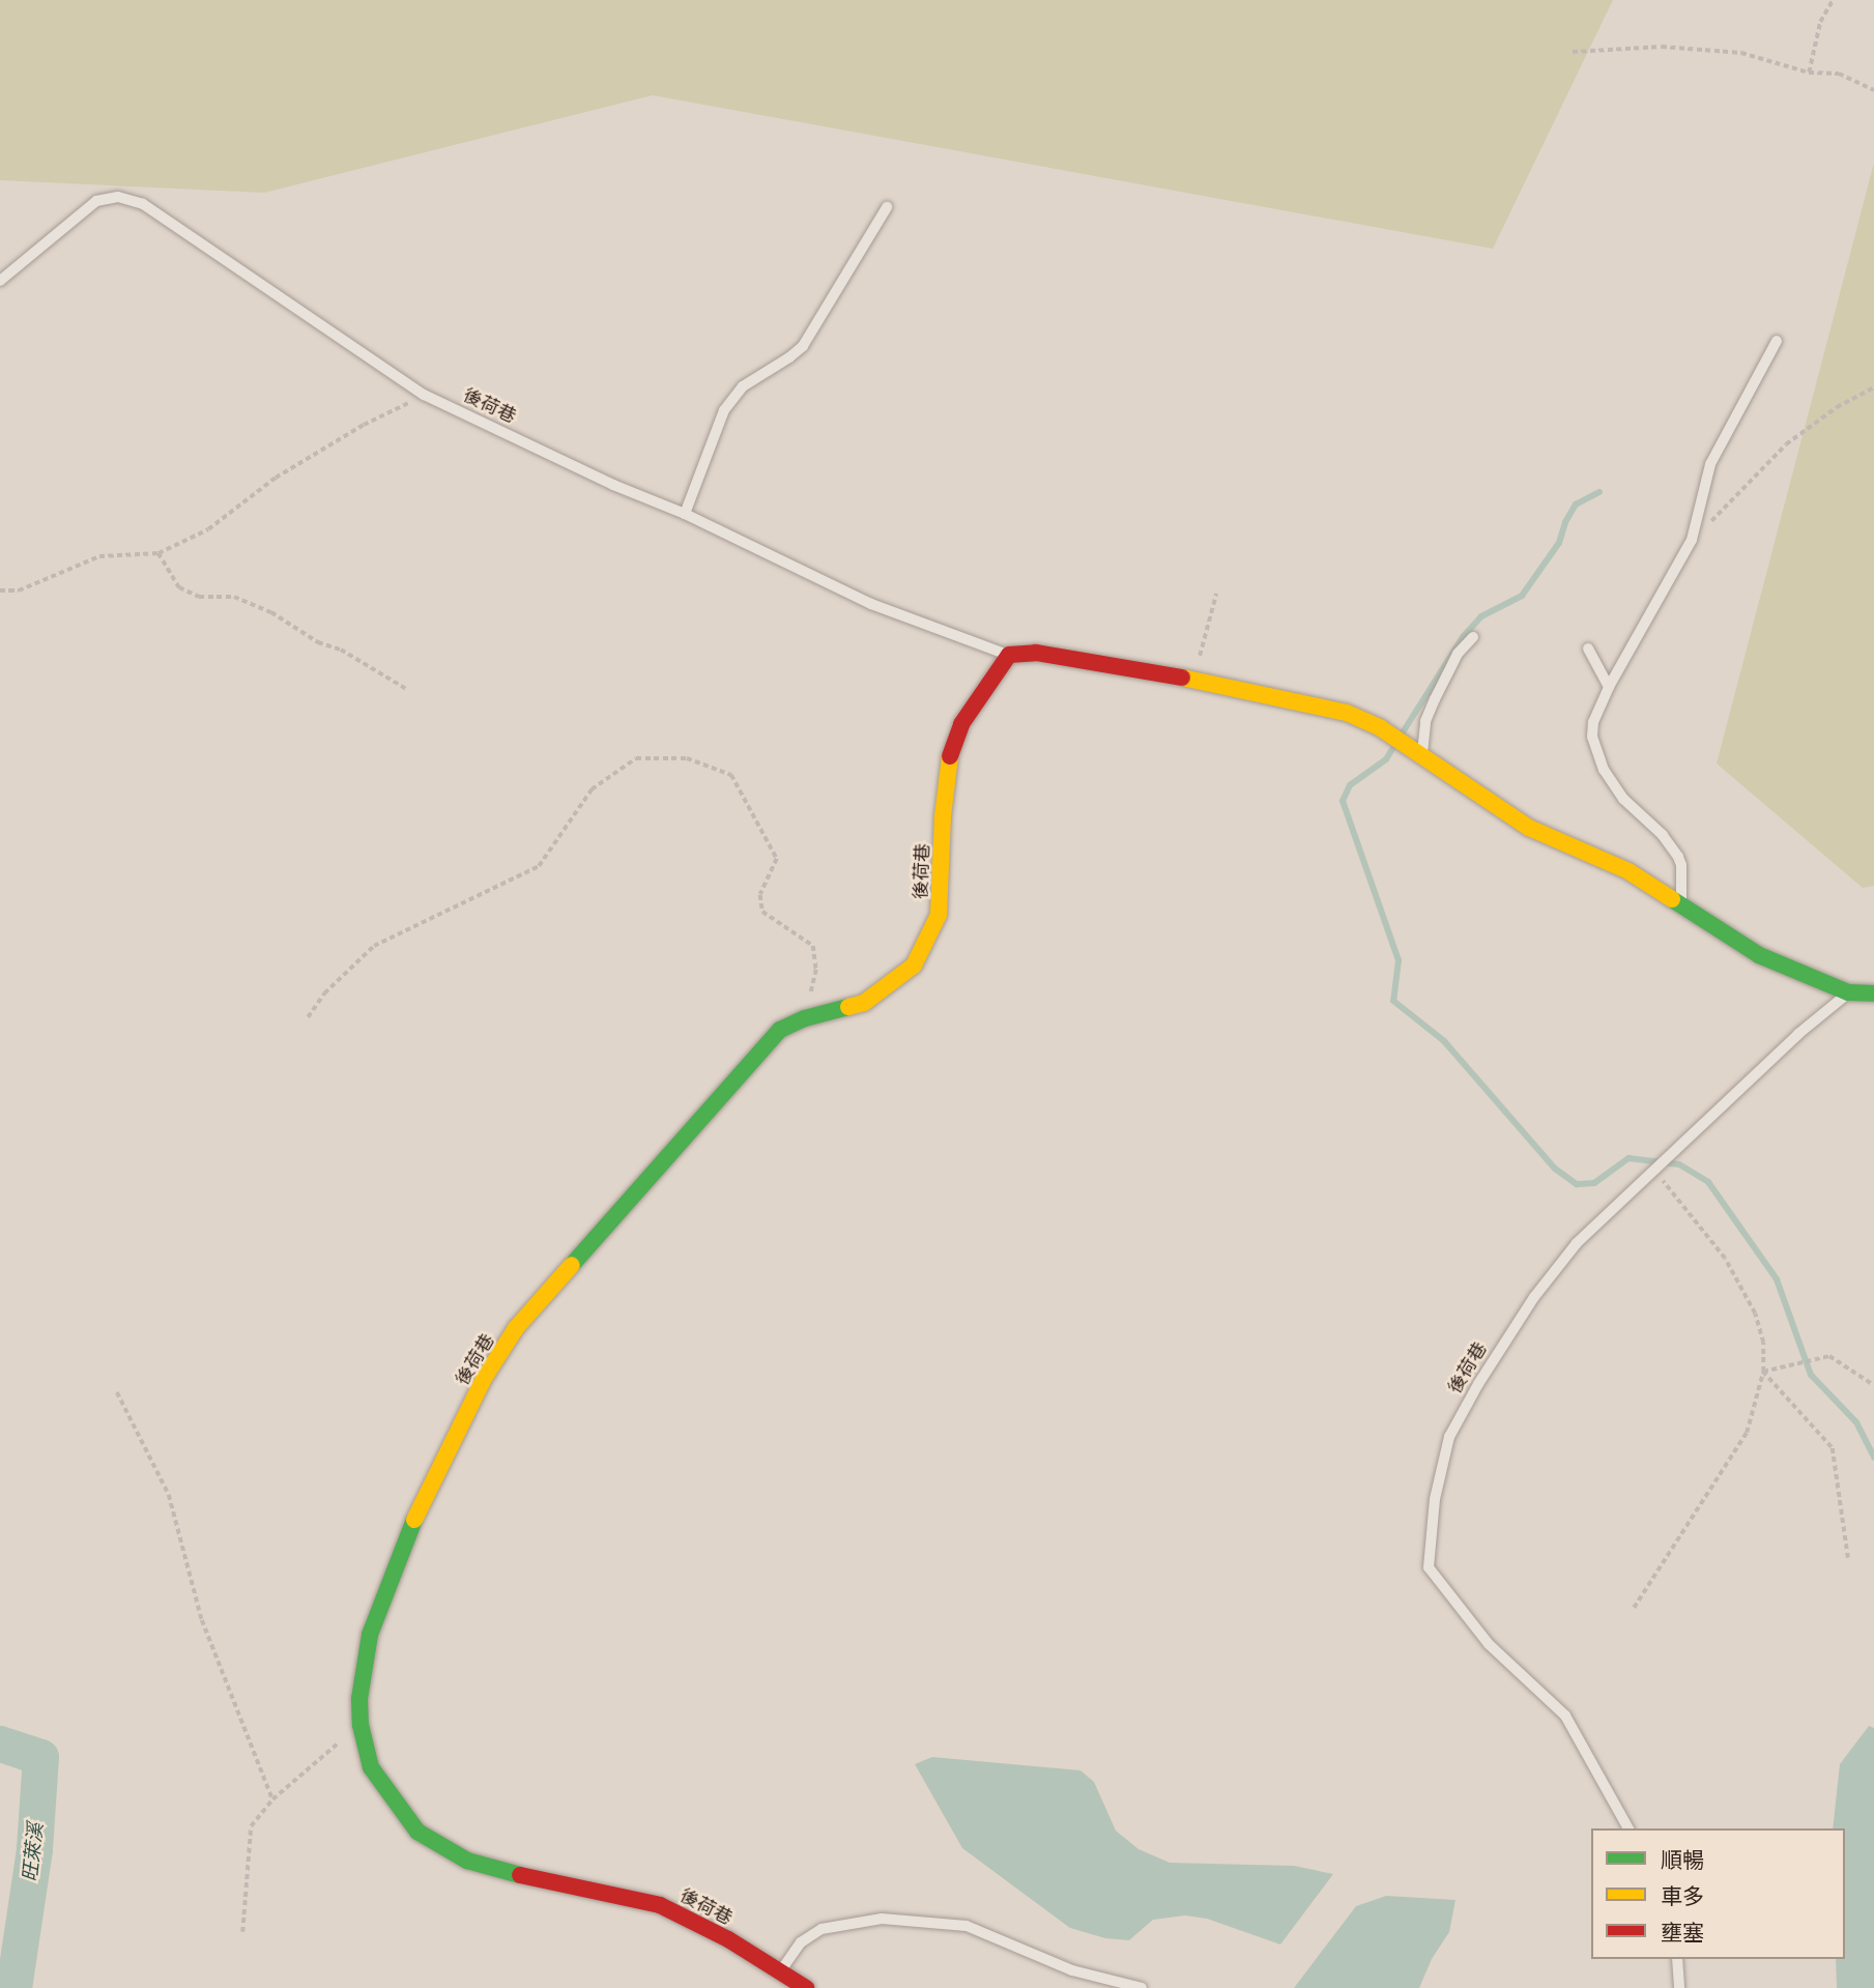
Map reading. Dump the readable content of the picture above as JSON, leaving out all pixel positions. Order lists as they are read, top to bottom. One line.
{"streets":{"street":["後荷巷"]},"water":["旺萊溪"],"legend":["順暢","車多","壅塞"]}
